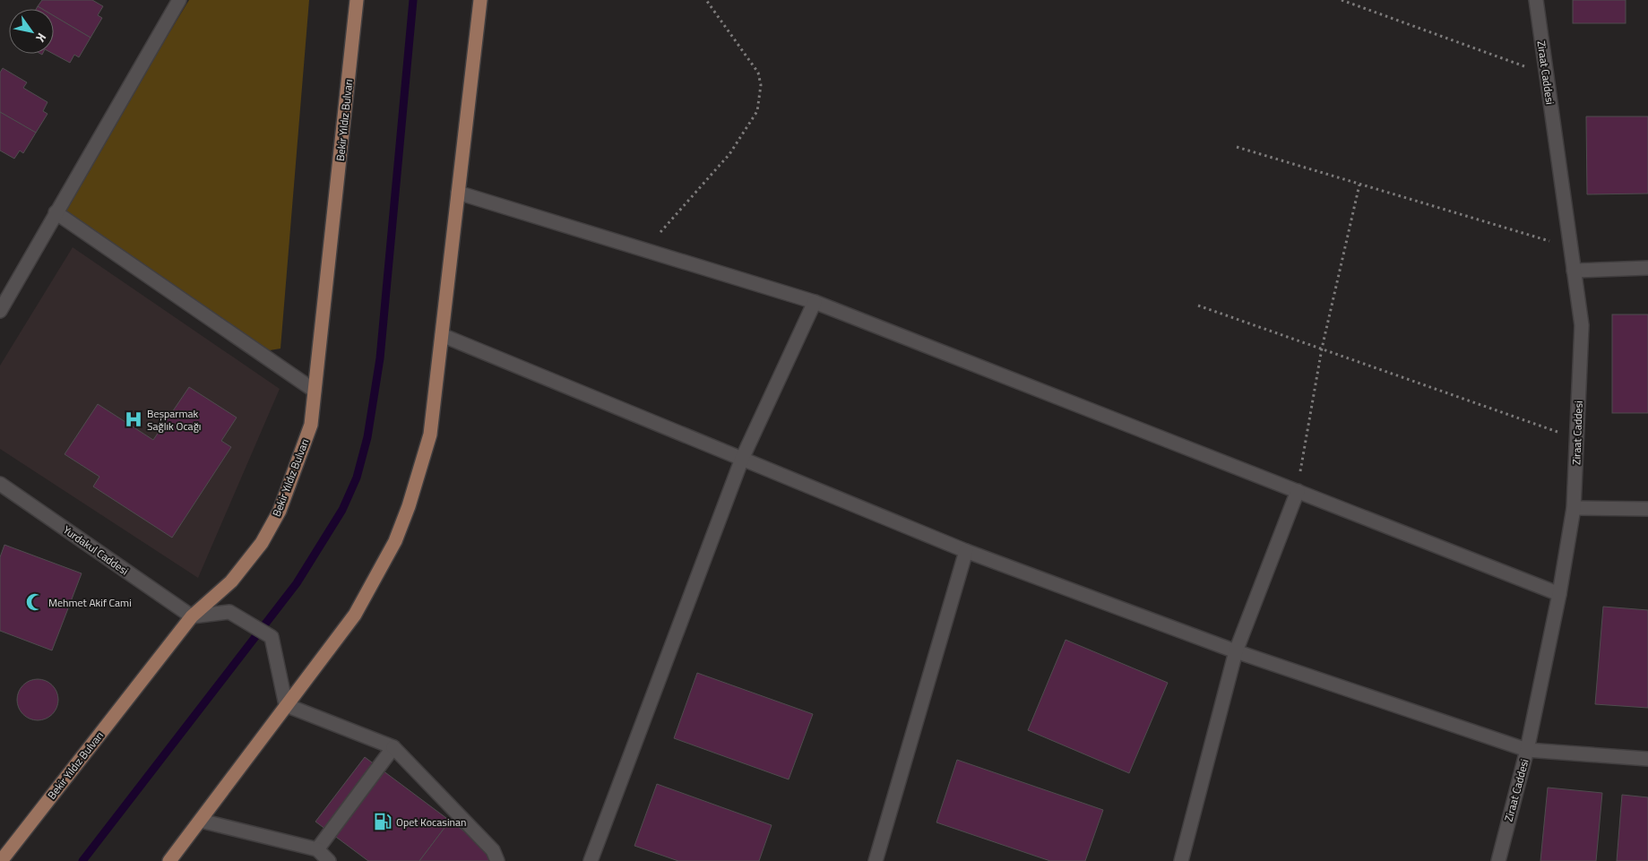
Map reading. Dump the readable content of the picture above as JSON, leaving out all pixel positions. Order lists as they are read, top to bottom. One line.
{"streets":{"main road":["Bekir Yıldız Bulvarı"],"street":["Ziraat Caddesi","Yurdakul Caddesi"]},"crossings":[["Bekir Yıldız Bulvarı","Yurdakul Caddesi"]],"places":{"hospital":["Beşparmak Sağlık Ocağı"],"mosque":["Mehmet Akif Cami"],"fuel station":["Opet Kocasinan"]},"north":"bottom right"}
